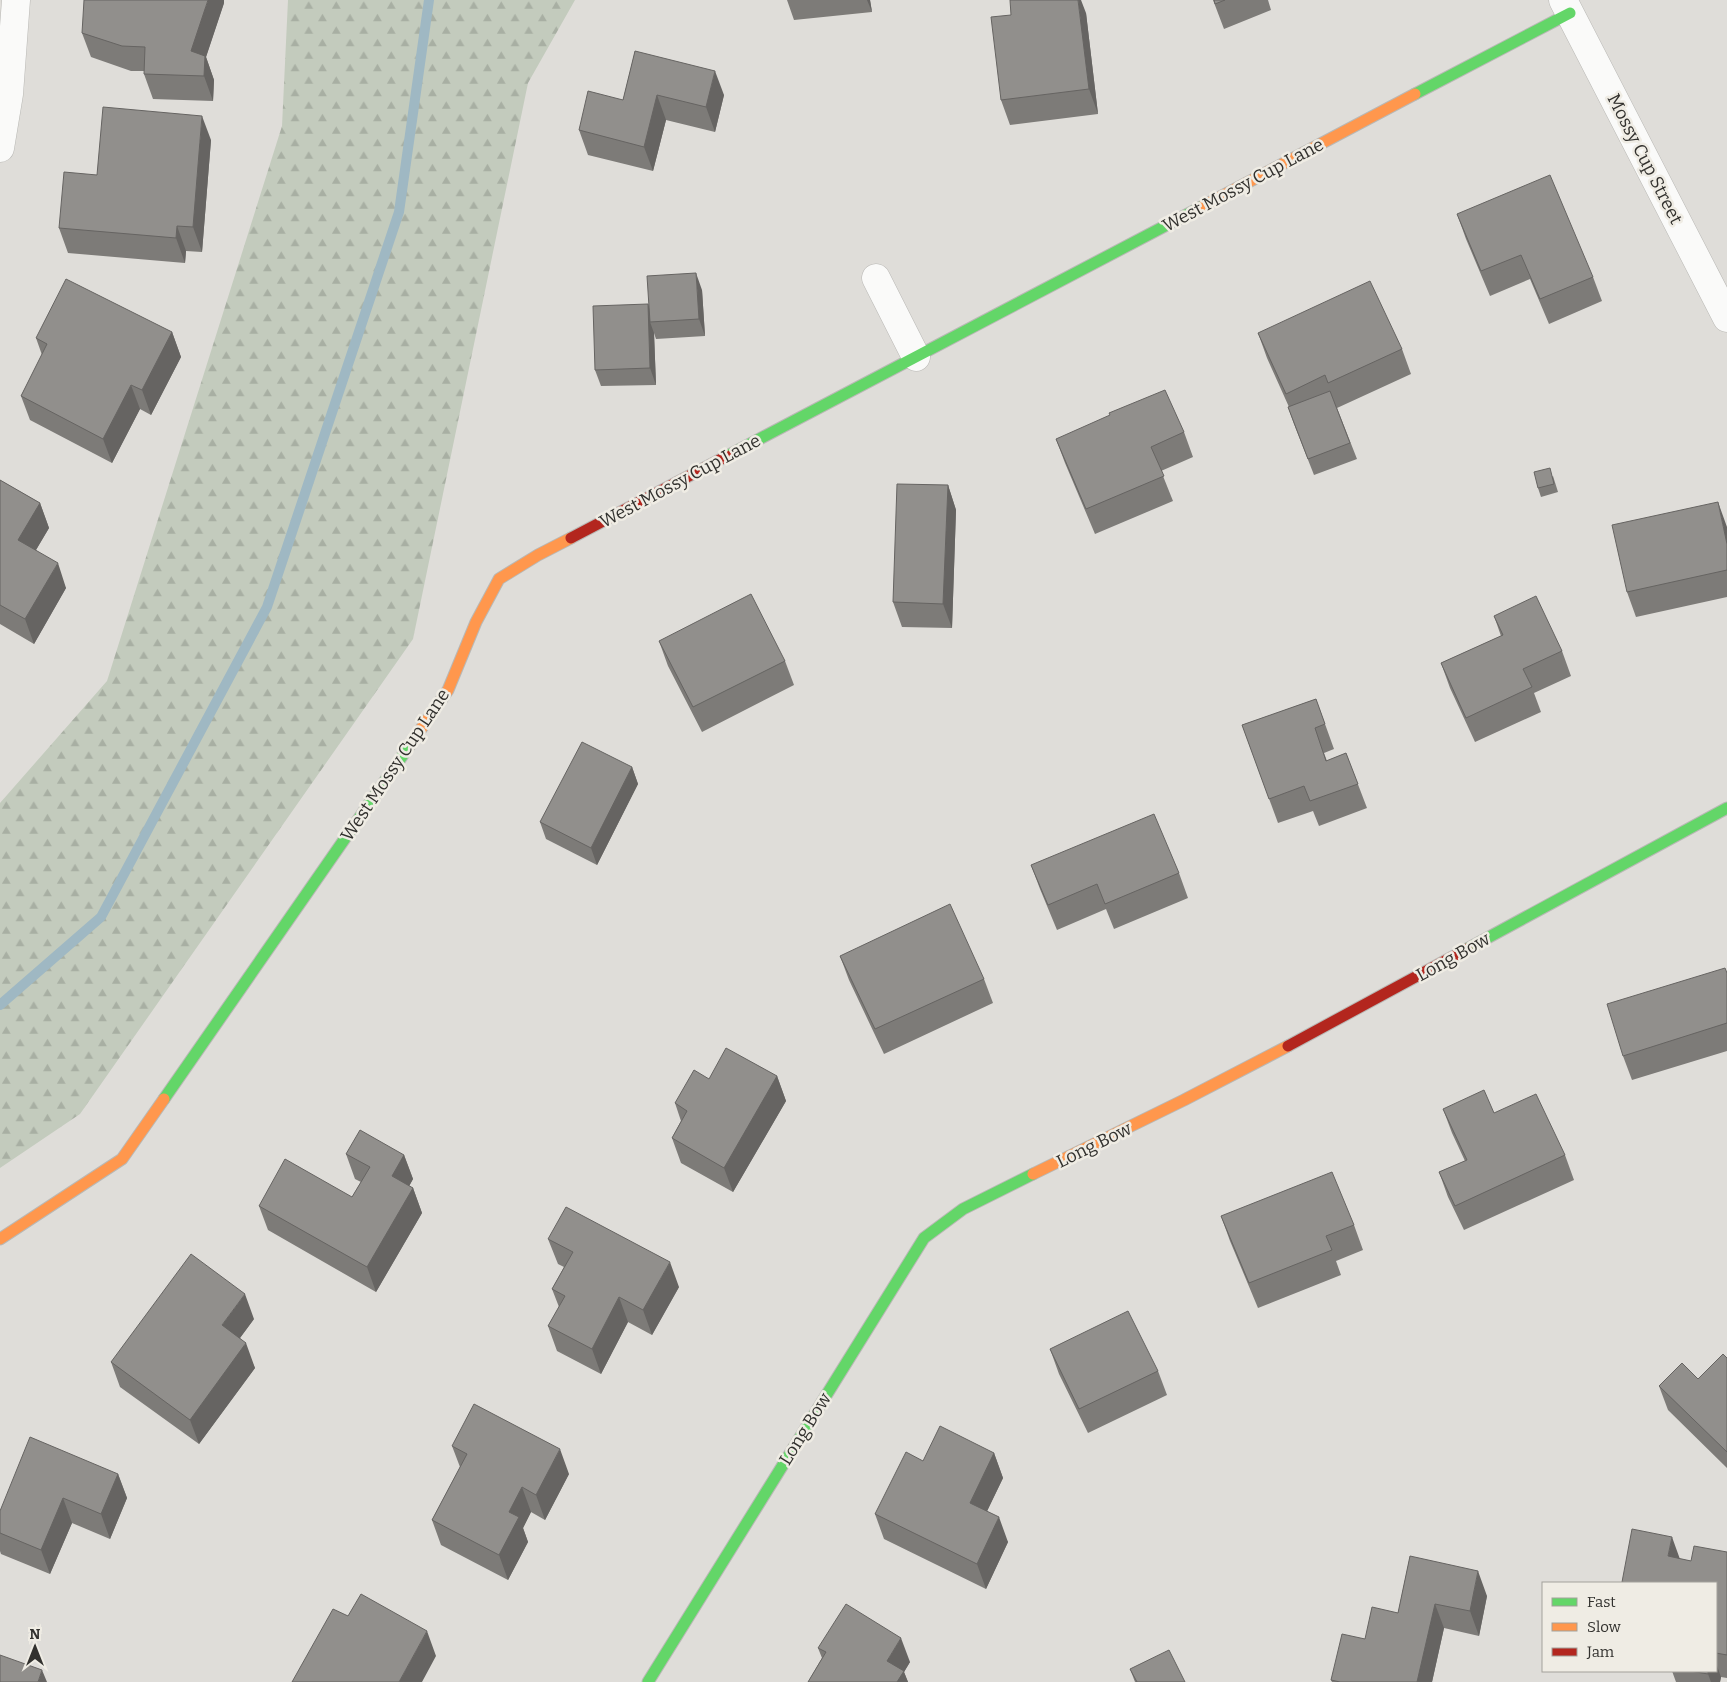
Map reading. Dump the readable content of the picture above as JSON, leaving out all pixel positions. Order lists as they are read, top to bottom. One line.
{"streets":{"street":["Mossy Cup Street","West Mossy Cup Lane","Long Bow"]},"crossings":[["Mossy Cup Street","West Mossy Cup Lane"]],"legend":["Fast","Slow","Jam"],"north":"top"}
